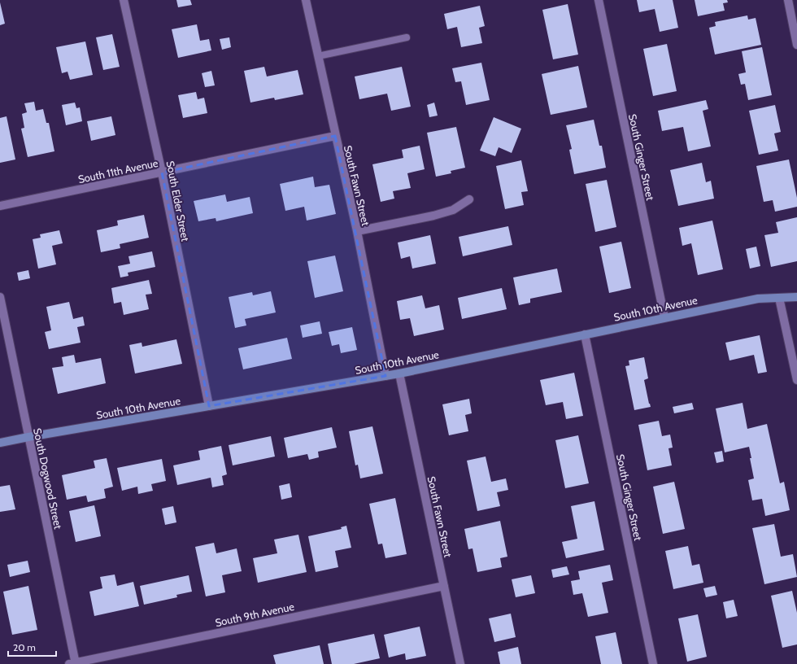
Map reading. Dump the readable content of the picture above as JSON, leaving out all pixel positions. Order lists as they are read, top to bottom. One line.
{"streets":{"main road":["South 10th Avenue"],"street":["South Ginger Street","South 11th Avenue","South Fawn Street","South Elder Street","South Dogwood Street","South 9th Avenue"]},"crossings":[["South Ginger Street","South 10th Avenue"],["South 11th Avenue","South Fawn Street"],["South 11th Avenue","South Elder Street"],["South Fawn Street","South 10th Avenue"],["South Fawn Street","South 9th Avenue"],["South Elder Street","South 10th Avenue"],["South 10th Avenue","South Dogwood Street"],["South Dogwood Street","South 9th Avenue"]],"scale_bar":"20 m"}
